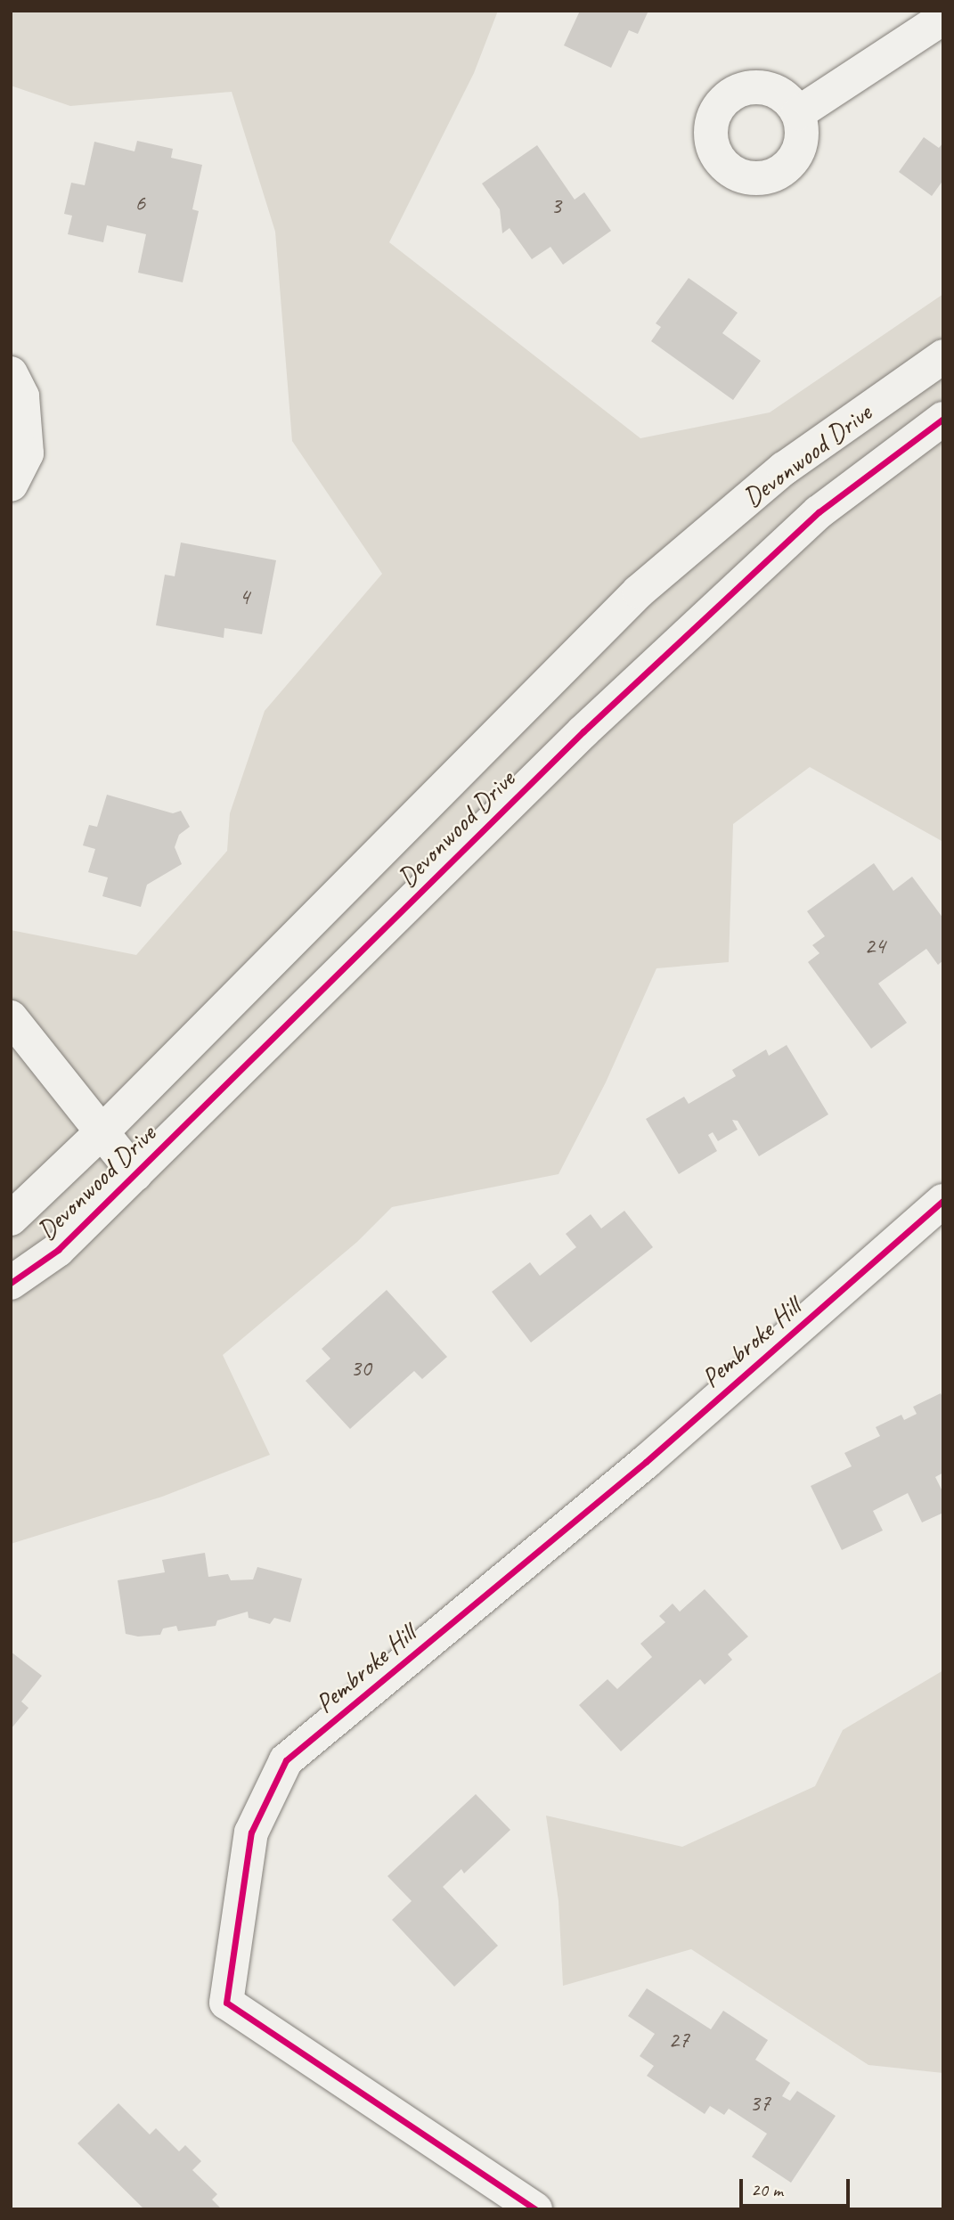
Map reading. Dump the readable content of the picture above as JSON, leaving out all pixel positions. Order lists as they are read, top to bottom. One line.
{"streets":{"street":["Devonwood Drive","Pembroke Hill"]},"house_numbers":["6","3","4","24","30","27","37"],"scale_bar":"20 m"}
